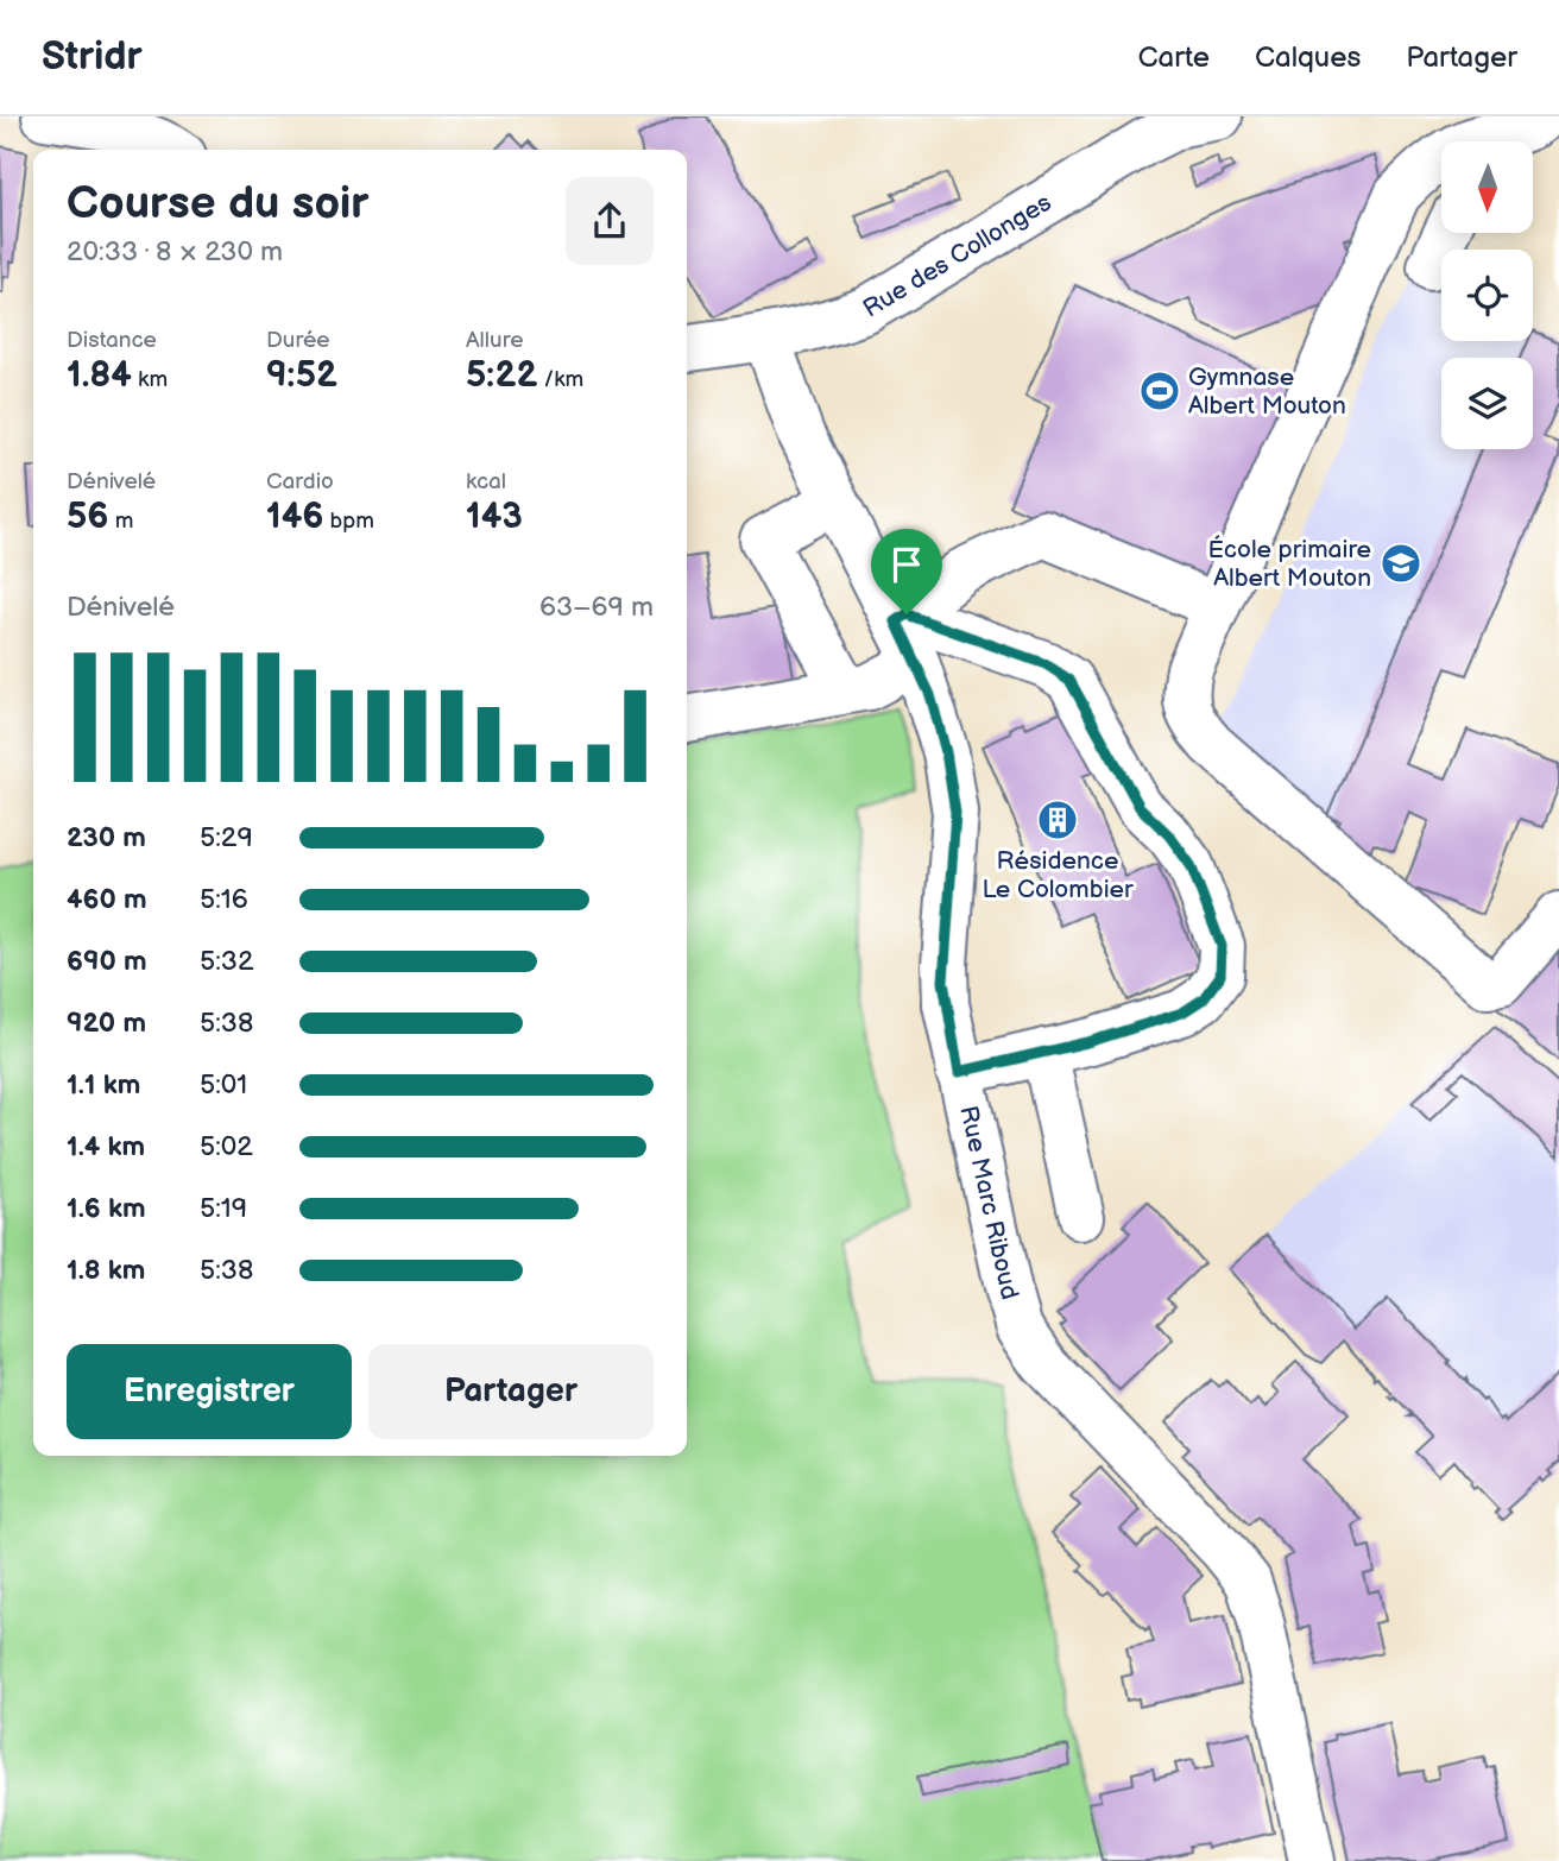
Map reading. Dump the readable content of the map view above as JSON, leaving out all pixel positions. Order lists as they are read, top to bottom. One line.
{"streets":{"street":["Rue des Collonges","Rue Marc Riboud"]},"crossings":[["Rue des Collonges","Rue Marc Riboud"]],"places":{"sports":["Gymnase Albert Mouton"],"school or university":["École primaire Albert Mouton"],"building":["Résidence Le Colombier"]},"north":"bottom","page":{"header":"Stridr","nav":["Carte","Calques","Partager"],"heading":["Course du soir","20:33 · 8 × 230 m"],"stats":[["Distance","1.84 km"],["Durée","9:52"],["Allure","5:22 /km"],["Dénivelé","56 m"],["Cardio","146 bpm"],["kcal","143"]],"chart":["Dénivelé","63–69 m"],"list":[{"name":"230 m","note":"5:29"},{"name":"460 m","note":"5:16"},{"name":"690 m","note":"5:32"},{"name":"920 m","note":"5:38"},{"name":"1.1 km","note":"5:01"},{"name":"1.4 km","note":"5:02"},{"name":"1.6 km","note":"5:19"},{"name":"1.8 km","note":"5:38"}],"buttons":["Enregistrer","Partager"]}}
